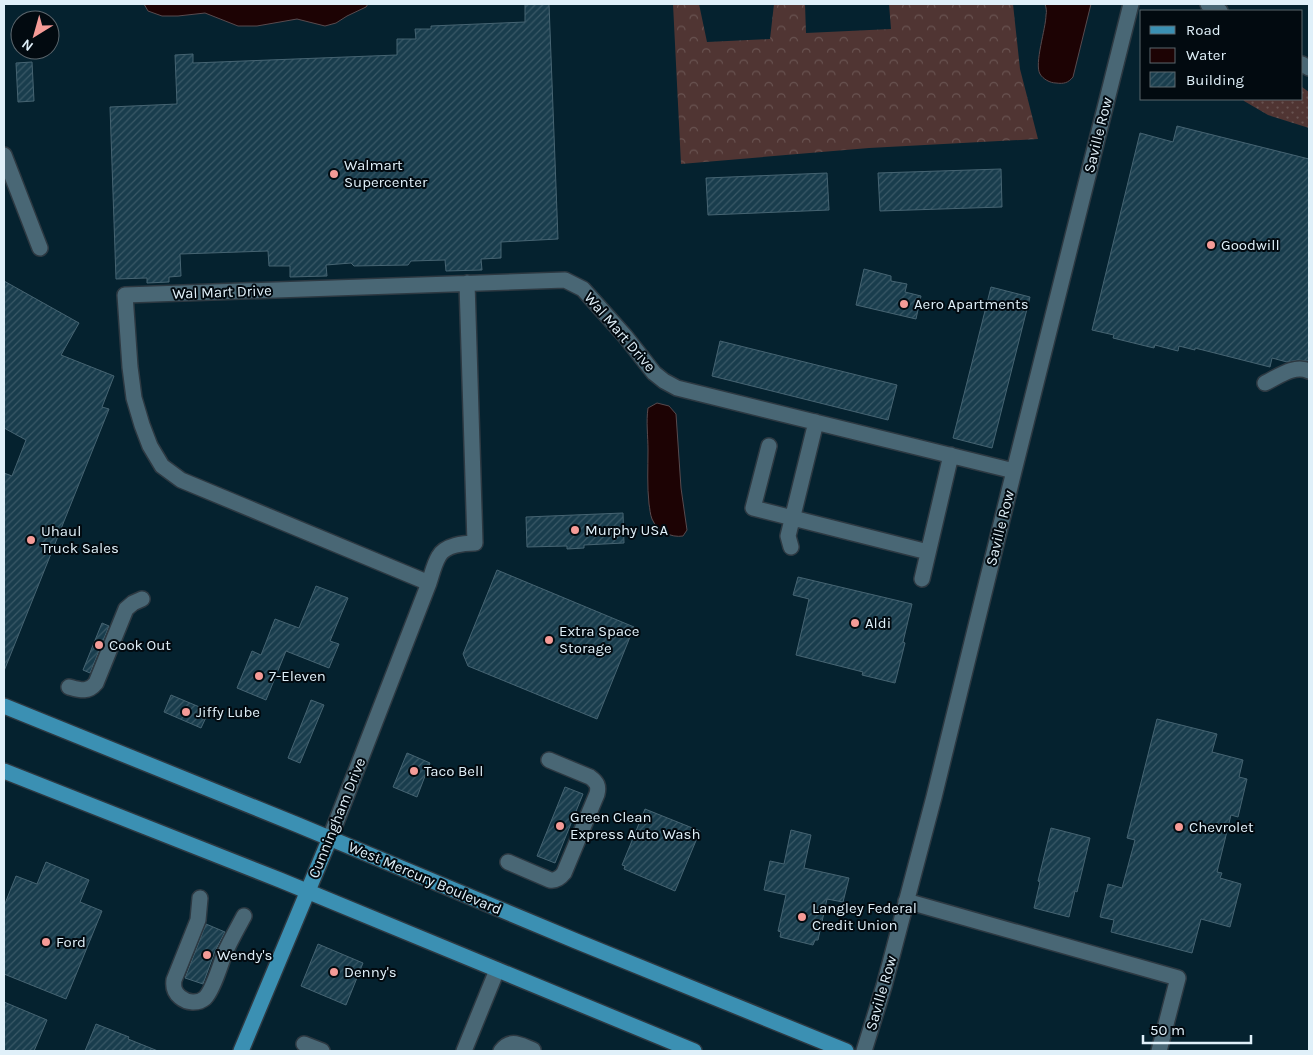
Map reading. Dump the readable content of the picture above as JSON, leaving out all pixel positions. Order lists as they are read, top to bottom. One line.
{"streets":{"main road":["Cunningham Drive","West Mercury Boulevard"],"street":["Saville Row","Wal Mart Drive"]},"crossings":[["Saville Row","Wal Mart Drive"],["Wal Mart Drive","Cunningham Drive"],["Cunningham Drive","West Mercury Boulevard"]],"places":["Walmart Supercenter","Goodwill","Aero Apartments","Murphy USA","Uhaul Truck Sales","Aldi","Extra Space Storage","Cook Out","7-Eleven","Jiffy Lube","Taco Bell","Green Clean Express Auto Wash","Chevrolet","Langley Federal Credit Union","Ford","Wendy's","Denny's"],"legend":["Road","Water","Building"],"scale_bar":"50 m","north":"bottom left"}
